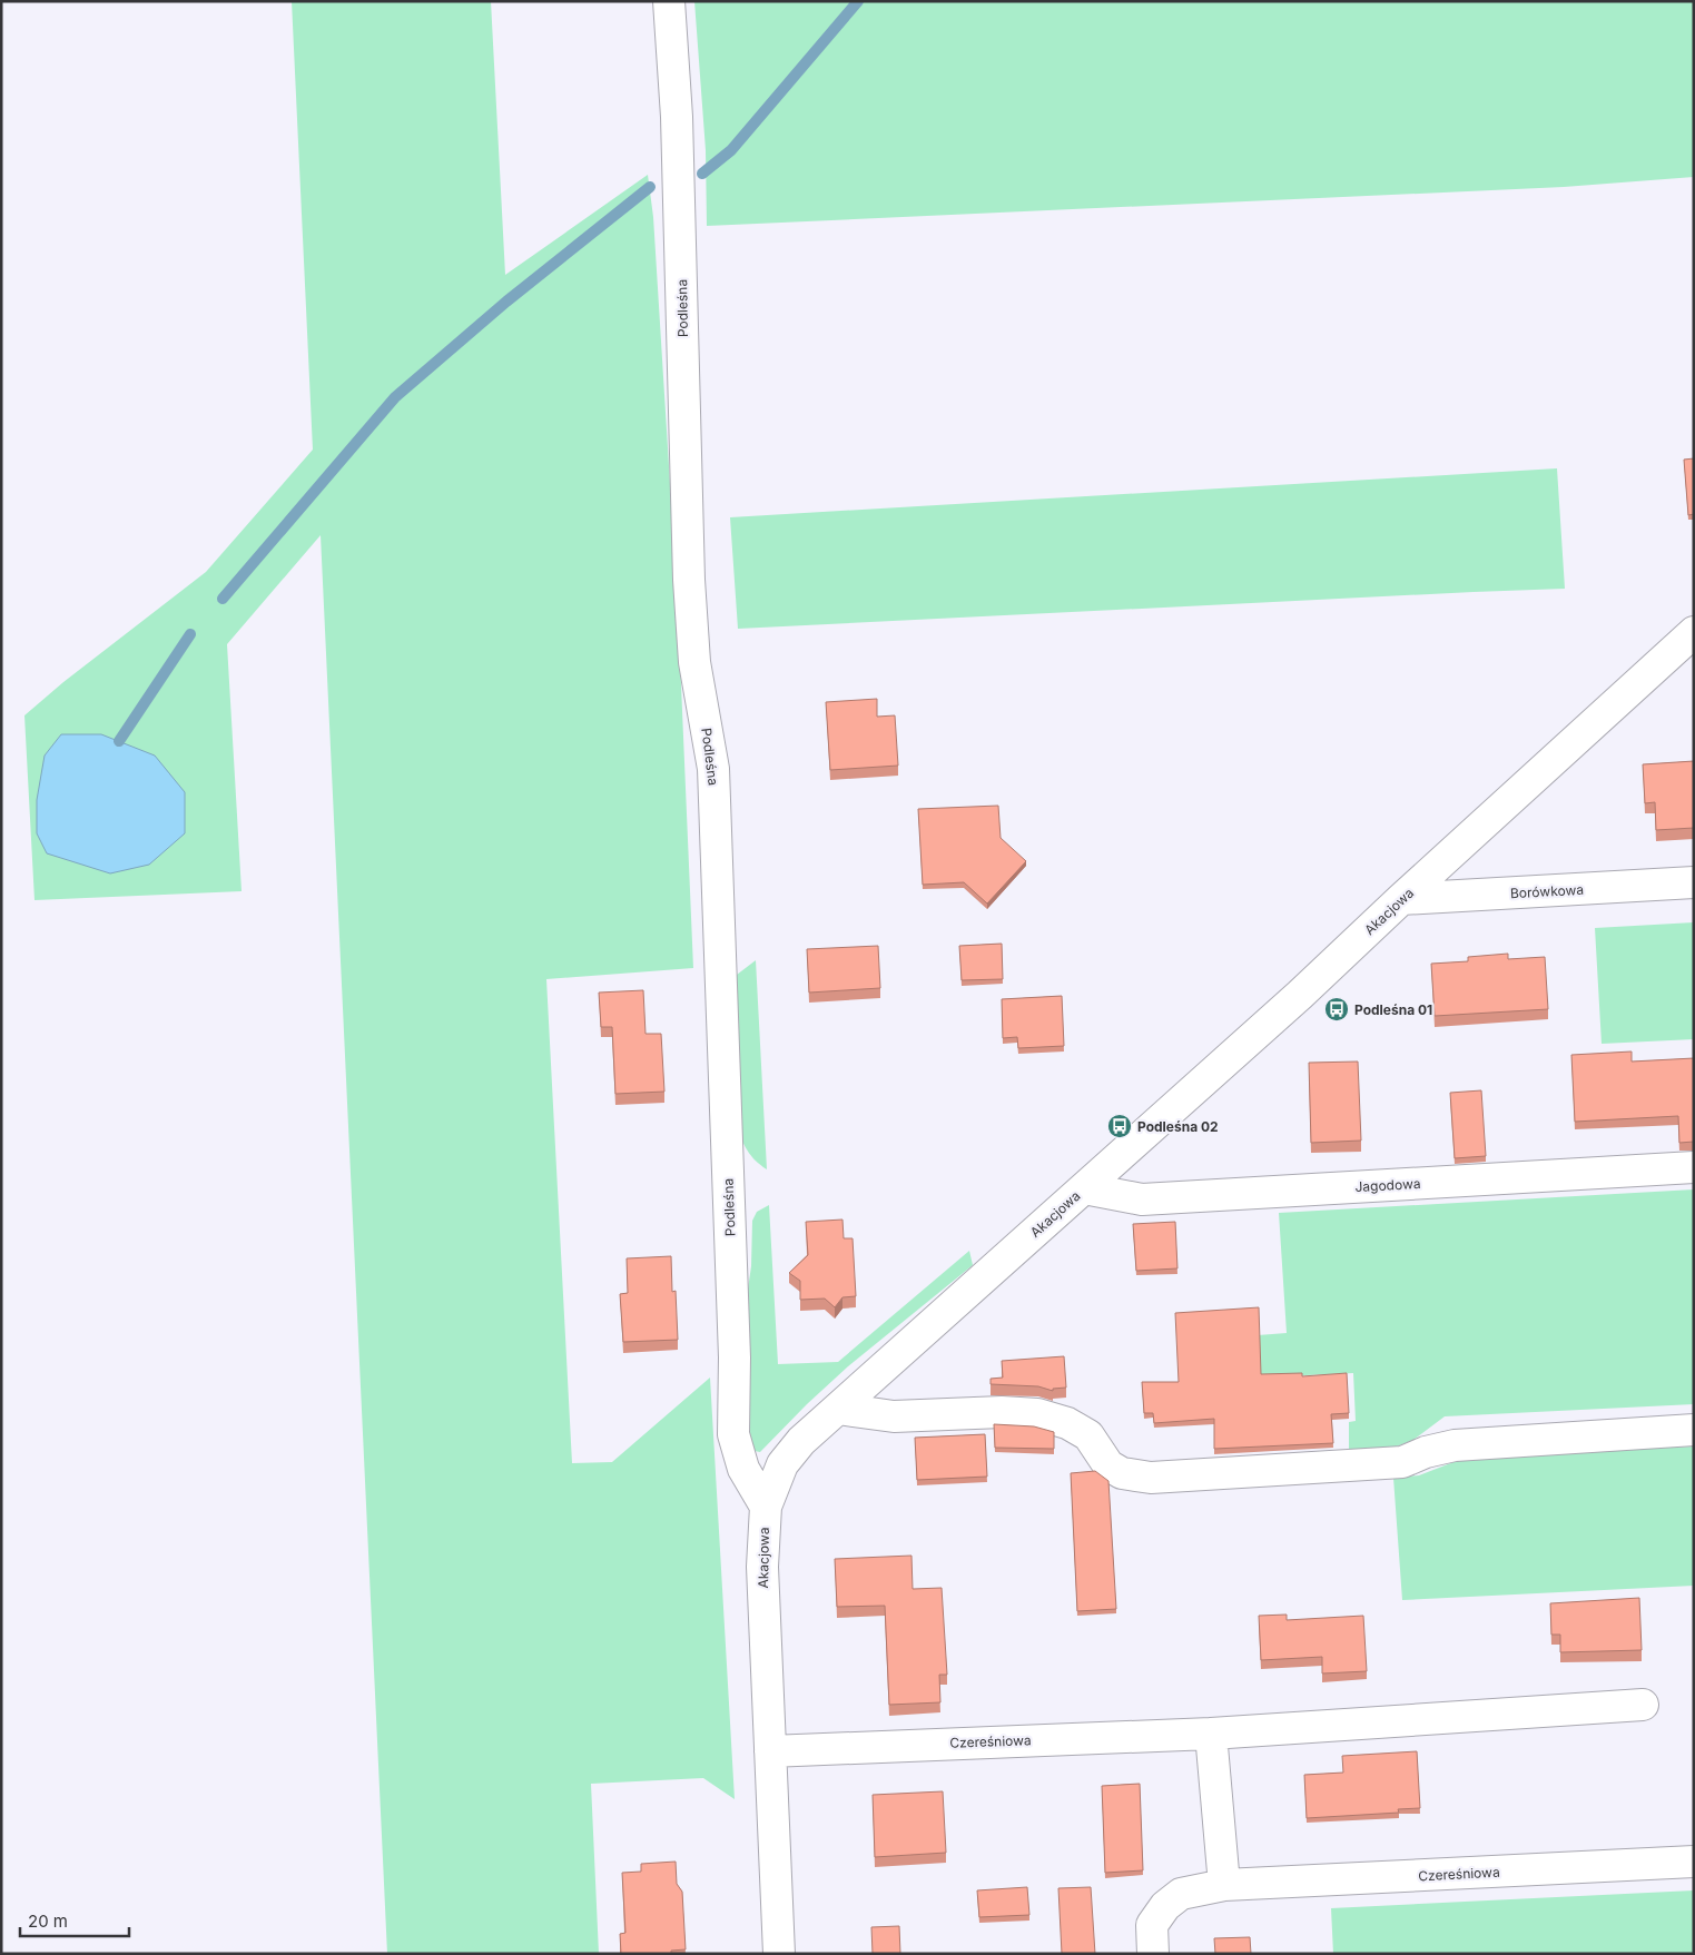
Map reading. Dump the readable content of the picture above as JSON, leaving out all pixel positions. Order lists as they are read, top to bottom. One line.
{"streets":{"street":["Podleśna","Borówkowa","Akacjowa","Jagodowa","Czereśniowa"]},"crossings":[["Podleśna","Akacjowa"],["Borówkowa","Akacjowa"],["Akacjowa","Jagodowa"],["Akacjowa","Czereśniowa"]],"places":{"bus stop":["Podleśna 01","Podleśna 02"]},"scale_bar":"20 m"}
